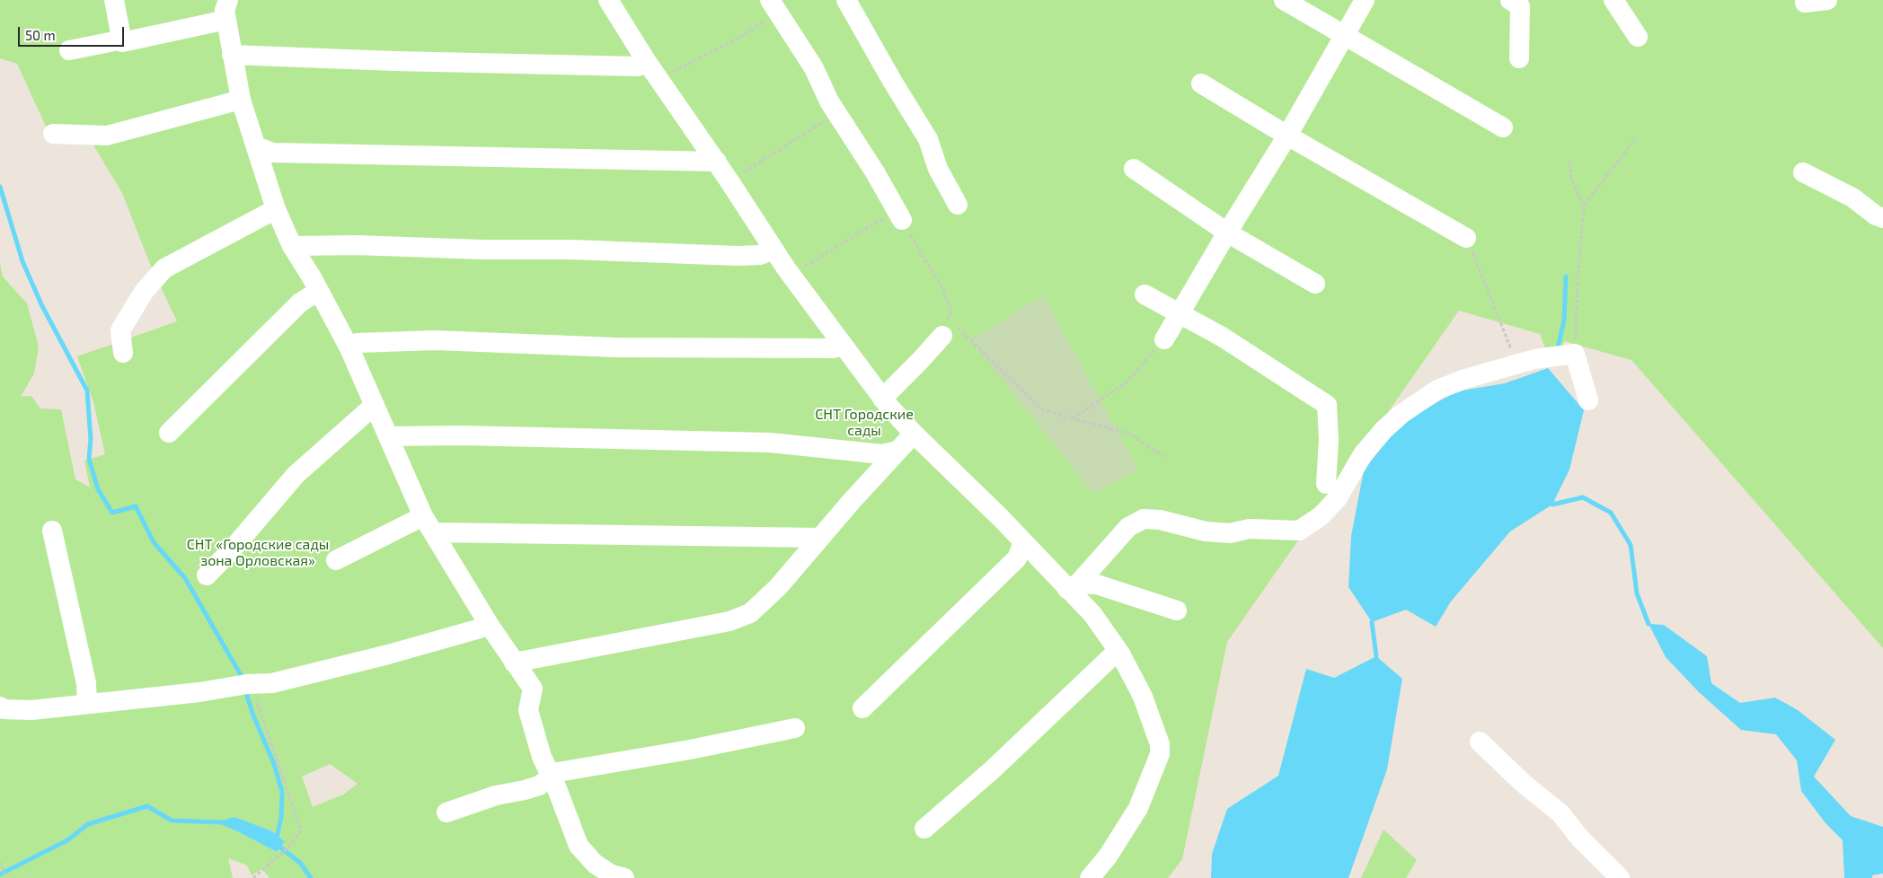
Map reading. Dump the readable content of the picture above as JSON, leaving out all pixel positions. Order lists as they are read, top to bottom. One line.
{"parks":["СНТ Городские сады","СНТ «Городские сады зона Орловская»"],"scale_bar":"50 m"}
